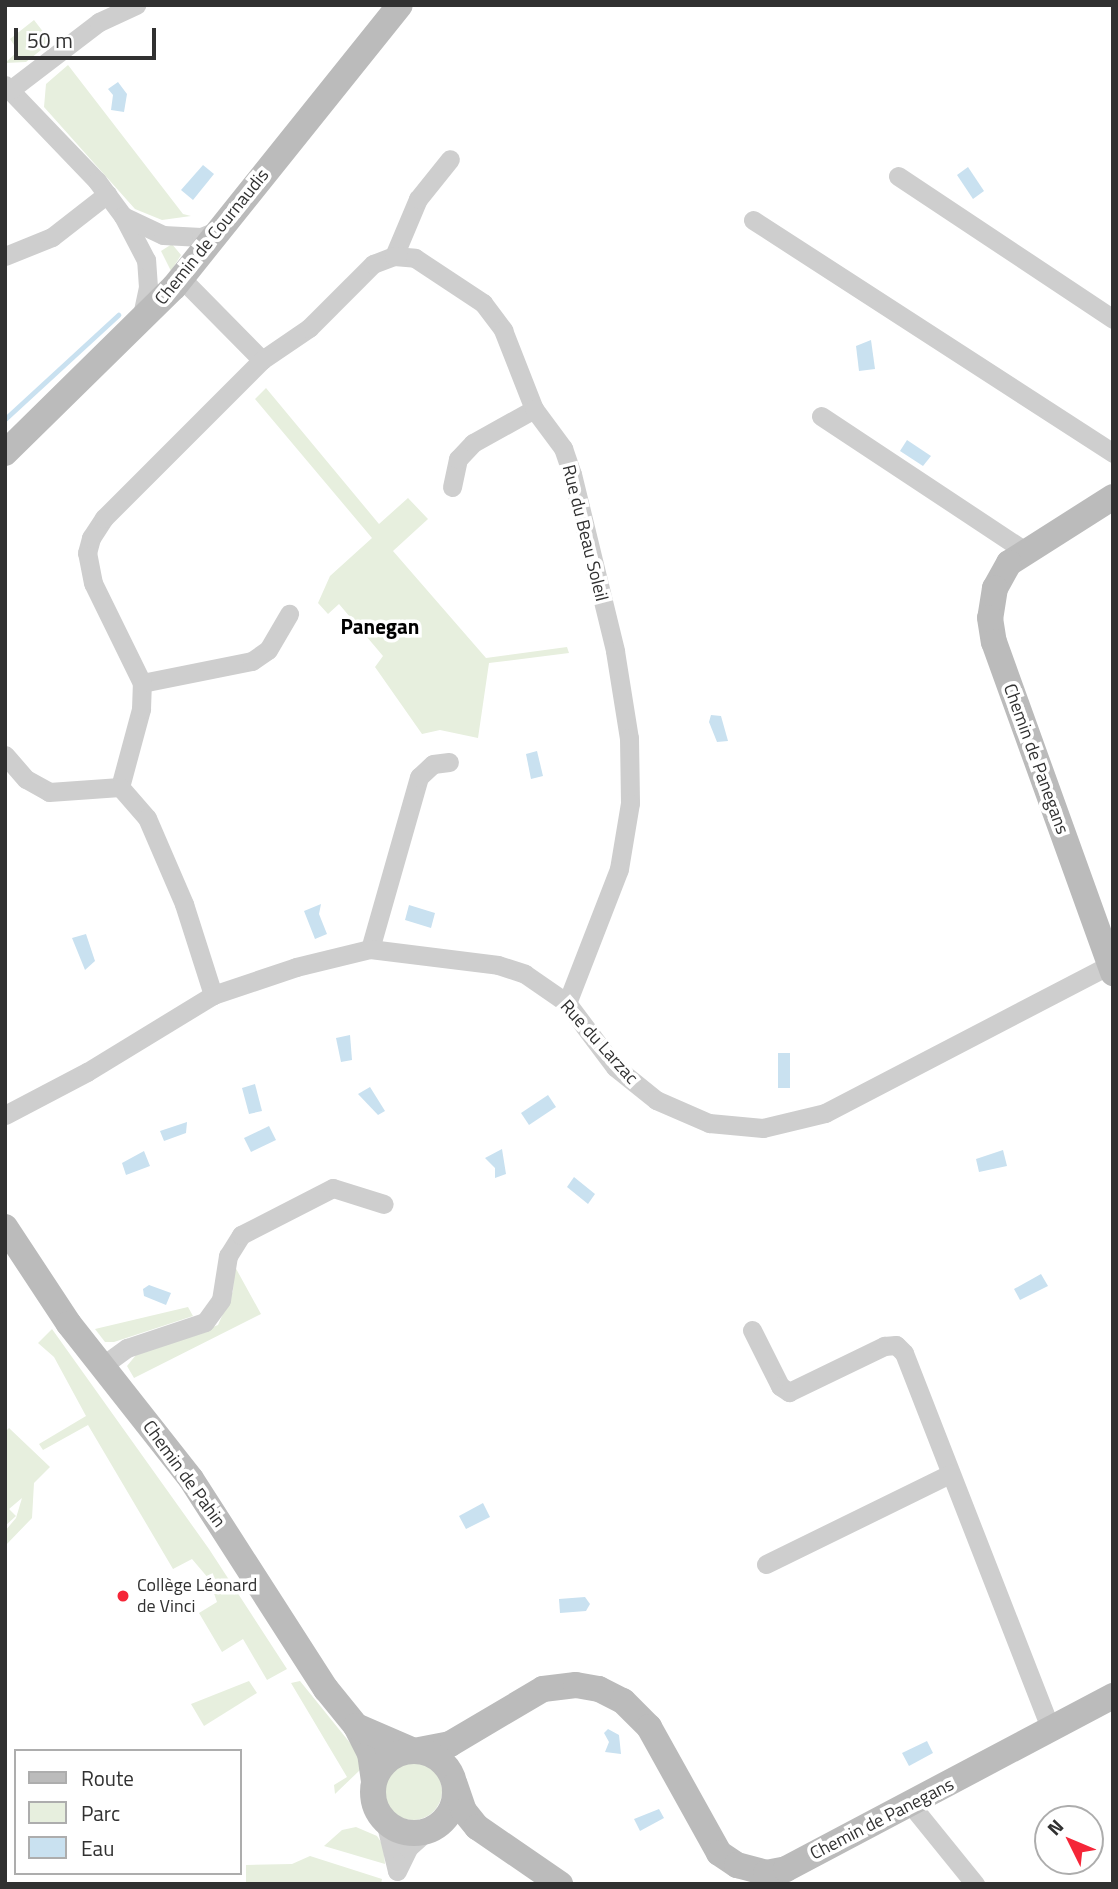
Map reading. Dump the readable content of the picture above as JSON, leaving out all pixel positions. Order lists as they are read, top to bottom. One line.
{"streets":{"street":["Chemin de Cournaudis","Rue du Beau Soleil","Chemin de Panegans","Rue du Larzac","Chemin de Pahin"]},"crossings":[["Rue du Beau Soleil","Rue du Larzac"],["Chemin de Panegans","Rue du Larzac"],["Chemin de Panegans","Chemin de Pahin"]],"districts":["Panegan"],"places":["Collège Léonard de Vinci"],"legend":["Route","Parc","Eau"],"scale_bar":"50 m","north":"top left"}
